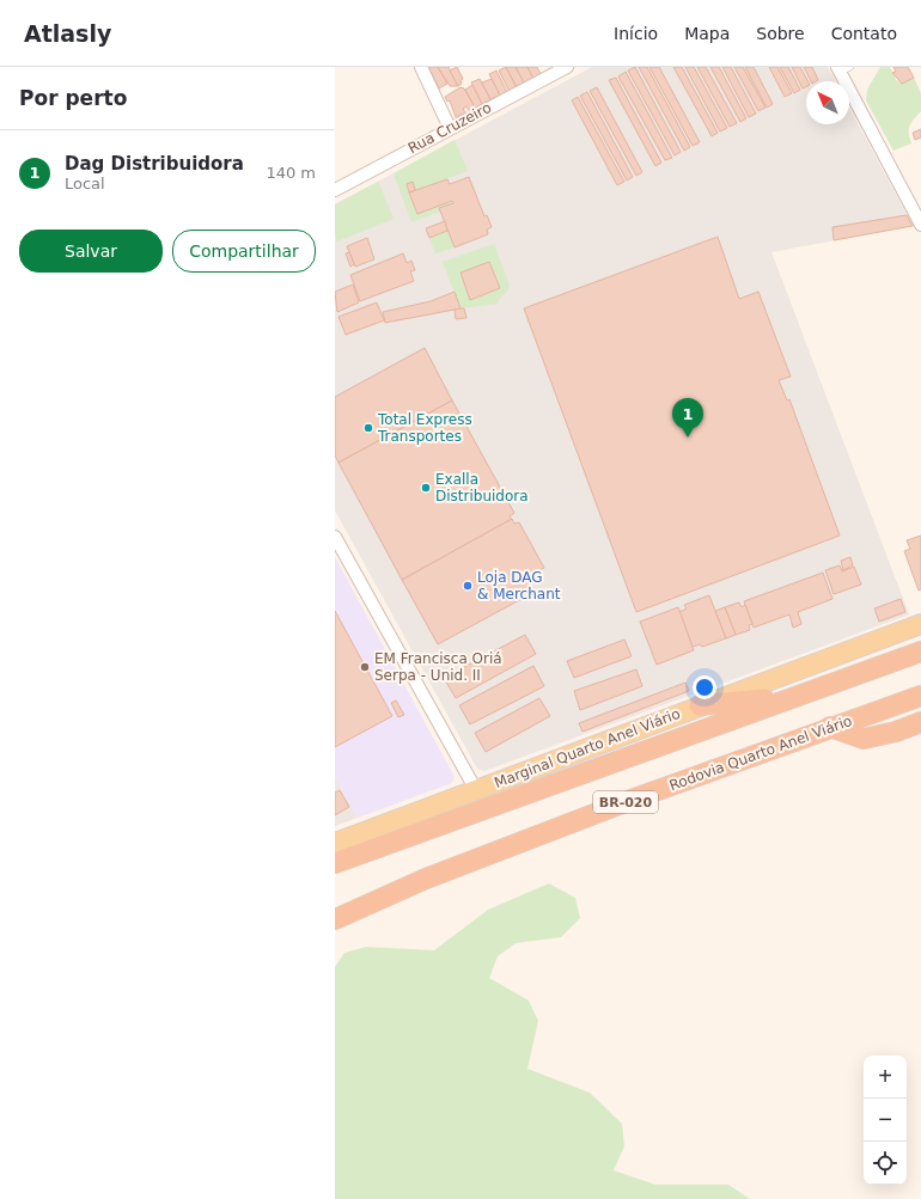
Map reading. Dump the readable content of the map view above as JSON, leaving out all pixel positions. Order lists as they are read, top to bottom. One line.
{"streets":{"highway":["Rodovia Quarto Anel Viário","BR-020"],"main road":["Marginal Quarto Anel Viário"],"street":["Rua Cruzeiro"]},"places":["Total Express Transportes","Exalla Distribuidora","Loja DAG & Merchant","EM Francisca Oriá Serpa - Unid. II"],"north":"top left","page":{"header":"Atlasly","nav":["Início","Mapa","Sobre","Contato"],"heading":"Por perto","list":[{"mark":"1","name":"Dag Distribuidora","note":"Local","value":"140 m"}],"buttons":["Salvar","Compartilhar"],"pins":"1","map_buttons":["+","−"]}}
